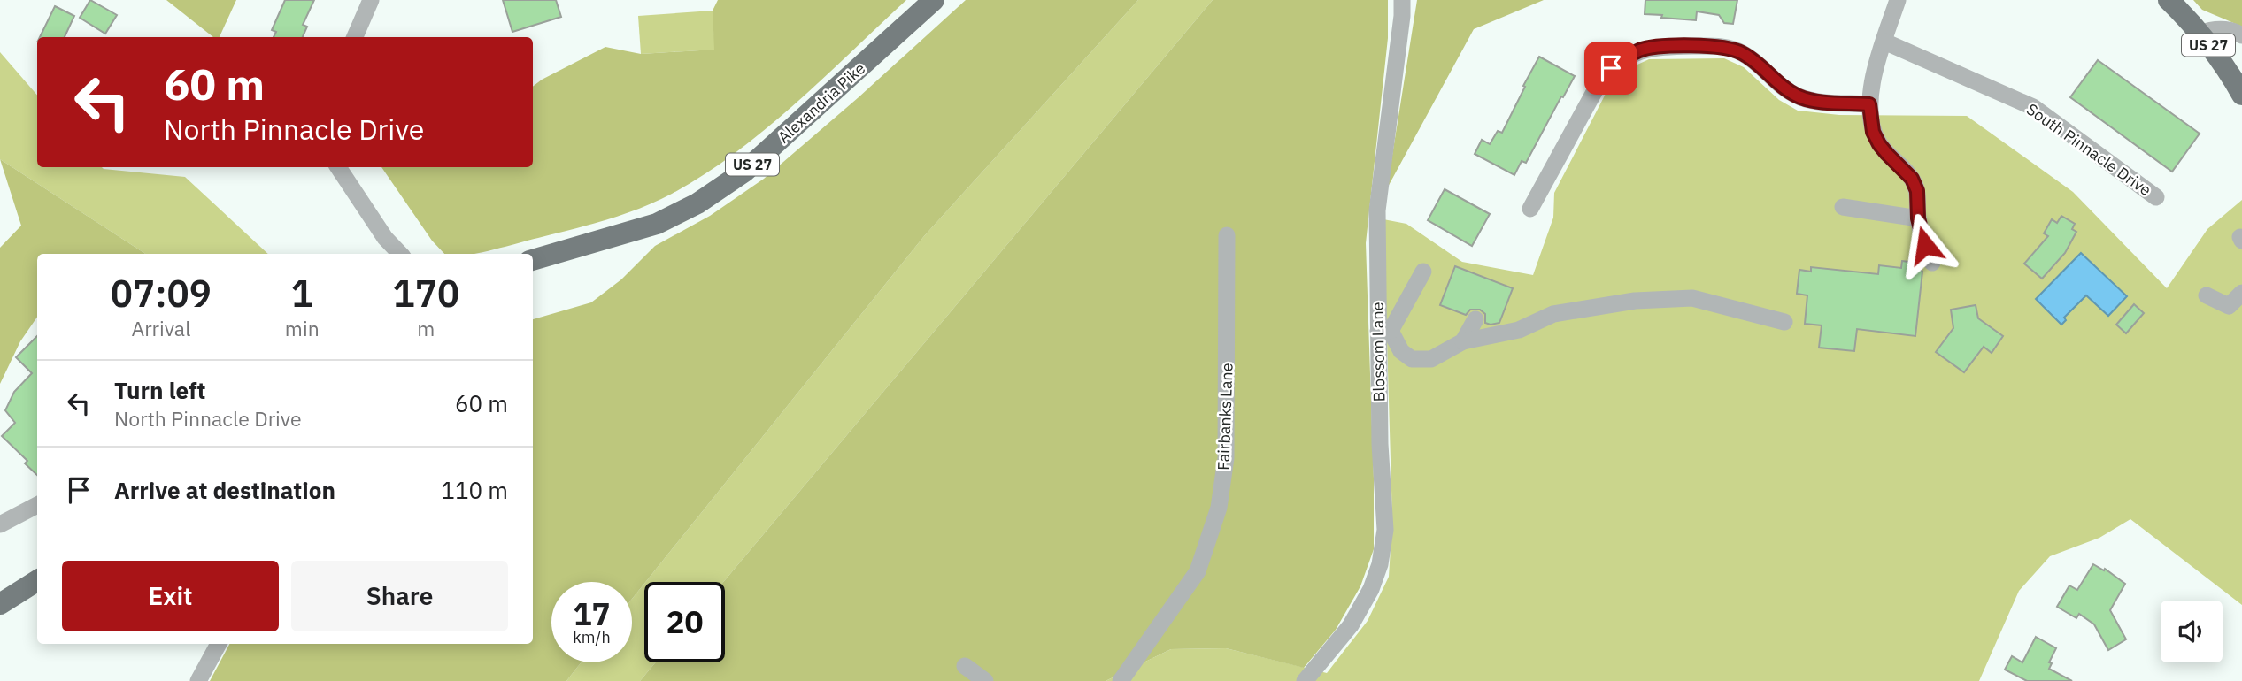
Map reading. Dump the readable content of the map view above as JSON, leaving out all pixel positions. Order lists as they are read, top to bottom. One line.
{"streets":{"main road":["US 27","Alexandria Pike"],"street":["South Pinnacle Drive","Blossom Lane","Fairbanks Lane"]},"page":{"turn":["60 m","North Pinnacle Drive"],"eta":["07:09","Arrival","1","min","170","m"],"list":[{"name":"Turn left","note":"North Pinnacle Drive","value":"60 m"},{"name":"Arrive at destination","value":"110 m"}],"buttons":["Exit","Share"],"speed":"17 km/h","limit":"20"}}
